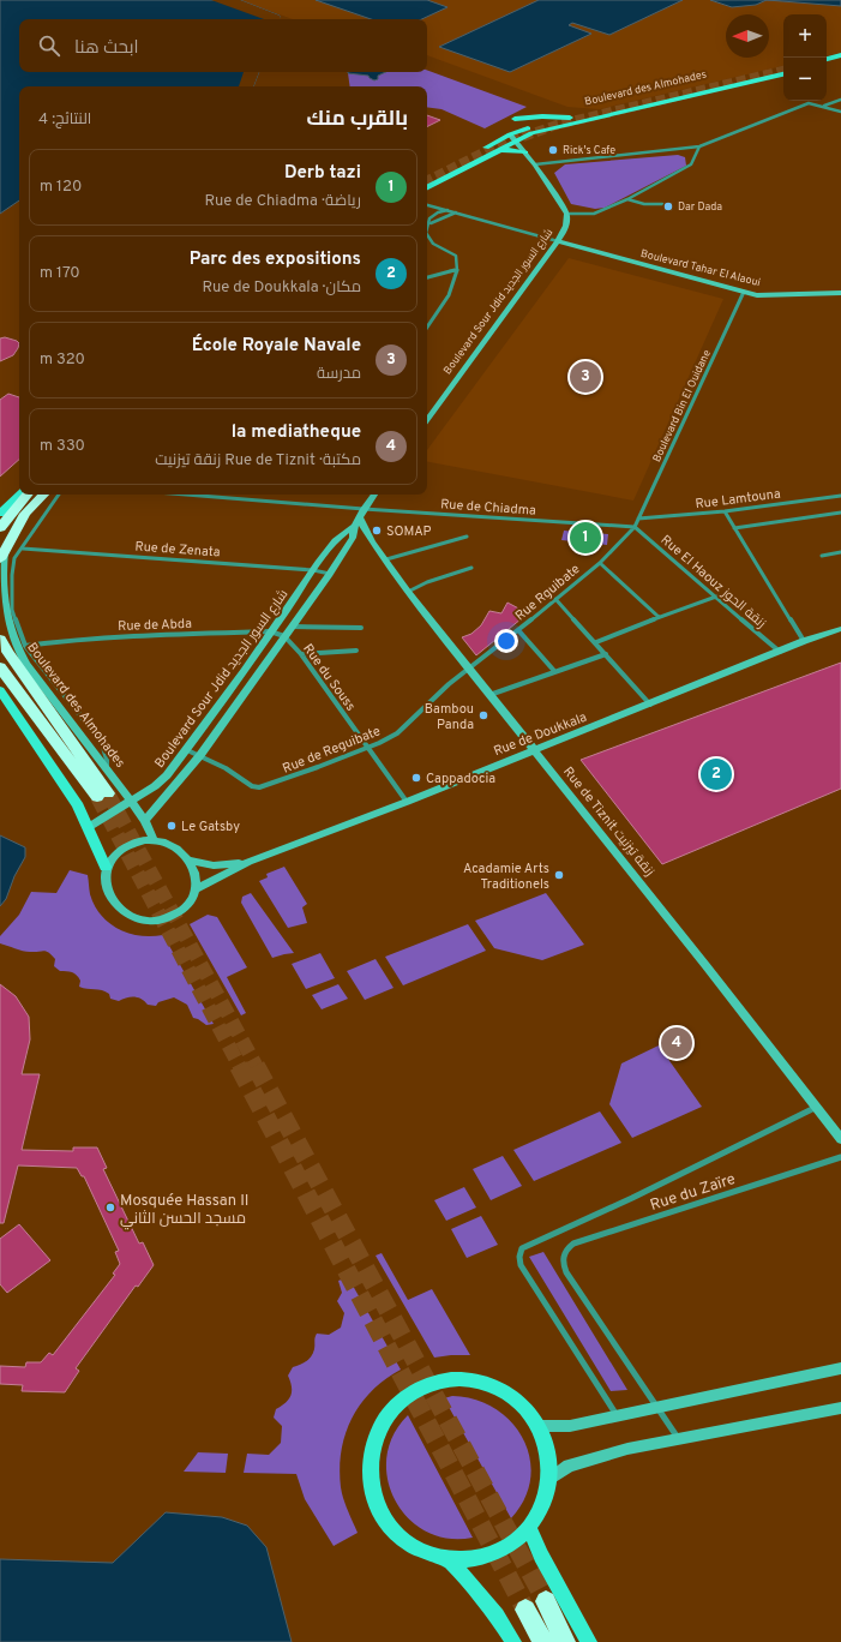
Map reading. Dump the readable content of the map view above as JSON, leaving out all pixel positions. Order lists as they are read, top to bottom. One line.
{"streets":{"main road":["Boulevard des Almohades"],"street":["Boulevard Tahar El Alaoui","Boulevard Sour Jdid شارع السور الجديد","Boulevard Bin El Ouidane","Rue Lamtouna","Rue de Chiadma","Rue de Zenata","Rue El Haouz زنقة الحوز","Rue Rguibate","Rue de Abda","Rue du Souss","Rue de Doukkala","Rue de Reguibate","Rue de Tiznit زنقة تيزنيت","Rue du Zaïre"]},"crossings":[["Boulevard des Almohades","Boulevard Sour Jdid شارع السور الجديد"],["Boulevard des Almohades","Rue de Doukkala"],["Boulevard Tahar El Alaoui","Boulevard Sour Jdid شارع السور الجديد"],["Boulevard Tahar El Alaoui","Boulevard Bin El Ouidane"],["Boulevard Sour Jdid شارع السور الجديد","Rue de Chiadma"],["Boulevard Sour Jdid شارع السور الجديد","Rue de Zenata"],["Boulevard Sour Jdid شارع السور الجديد","Rue de Abda"],["Boulevard Sour Jdid شارع السور الجديد","Rue du Souss"],["Boulevard Sour Jdid شارع السور الجديد","Rue de Reguibate"],["Boulevard Sour Jdid شارع السور الجديد","Rue de Tiznit زنقة تيزنيت"],["Boulevard Bin El Ouidane","Rue Lamtouna"],["Boulevard Bin El Ouidane","Rue de Chiadma"],["Boulevard Bin El Ouidane","Rue El Haouz زنقة الحوز"],["Boulevard Bin El Ouidane","Rue Rguibate"],["Rue de Chiadma","Rue El Haouz زنقة الحوز"],["Rue de Chiadma","Rue Rguibate"],["Rue de Chiadma","Rue de Tiznit زنقة تيزنيت"],["Rue El Haouz زنقة الحوز","Rue Rguibate"],["Rue El Haouz زنقة الحوز","Rue de Doukkala"],["Rue Rguibate","Rue de Reguibate"],["Rue Rguibate","Rue de Tiznit زنقة تيزنيت"],["Rue de Abda","Rue du Souss"],["Rue du Souss","Rue de Doukkala"],["Rue du Souss","Rue de Reguibate"],["Rue de Doukkala","Rue de Tiznit زنقة تيزنيت"],["Rue de Reguibate","Rue de Tiznit زنقة تيزنيت"]],"places":["Rick's Cafe","Dar Dada","SOMAP","Bambou Panda","Cappadocia","Le Gatsby","Acadamie Arts Traditionels","Mosquée Hassan II مسجد الحسن الثاني"],"north":"left","page":{"map_buttons":["+","−"],"search":"ابحث هنا","heading":["بالقرب منك","النتائج: 4"],"list":[{"mark":"1","name":"Derb tazi","note":"رياضة · Rue de Chiadma","value":"120 m"},{"mark":"2","name":"Parc des expositions","note":"مكان · Rue de Doukkala","value":"170 m"},{"mark":"3","name":"École Royale Navale","note":"مدرسة","value":"320 m"},{"mark":"4","name":"la mediatheque","note":"مكتبة · Rue de Tiznit زنقة تيزنيت","value":"330 m"}],"pins":["3","1","2","4"]}}
